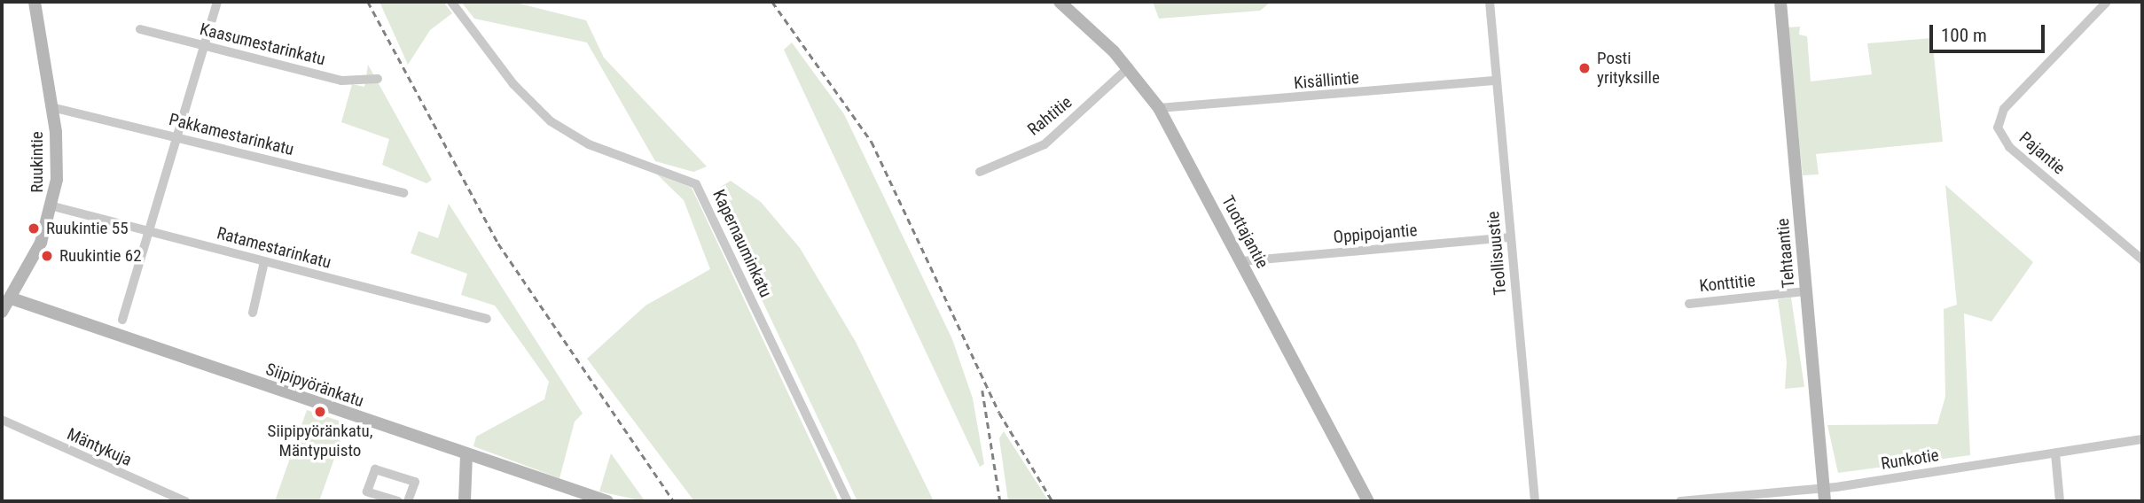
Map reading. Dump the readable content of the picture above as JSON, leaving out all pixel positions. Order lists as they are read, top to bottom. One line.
{"streets":{"street":["Kaasumestarinkatu","Kisällintie","Rahtitie","Pakkamestarinkatu","Pajantie","Ruukintie","Tuottajantie","Oppipojantie","Kapernauminkatu","Ratamestarinkatu","Teollisuustie","Tehtaantie","Konttitie","Siipipyöränkatu","Mäntykuja","Runkotie"]},"crossings":[["Kisällintie","Tuottajantie"],["Kisällintie","Teollisuustie"],["Rahtitie","Tuottajantie"],["Pakkamestarinkatu","Ruukintie"],["Ruukintie","Ratamestarinkatu"],["Ruukintie","Siipipyöränkatu"],["Tuottajantie","Oppipojantie"],["Oppipojantie","Teollisuustie"],["Tehtaantie","Konttitie"],["Tehtaantie","Runkotie"]],"places":["Posti yrityksille","Ruukintie 55","Ruukintie 62","Siipipyöränkatu, Mäntypuisto"],"scale_bar":"100 m"}
